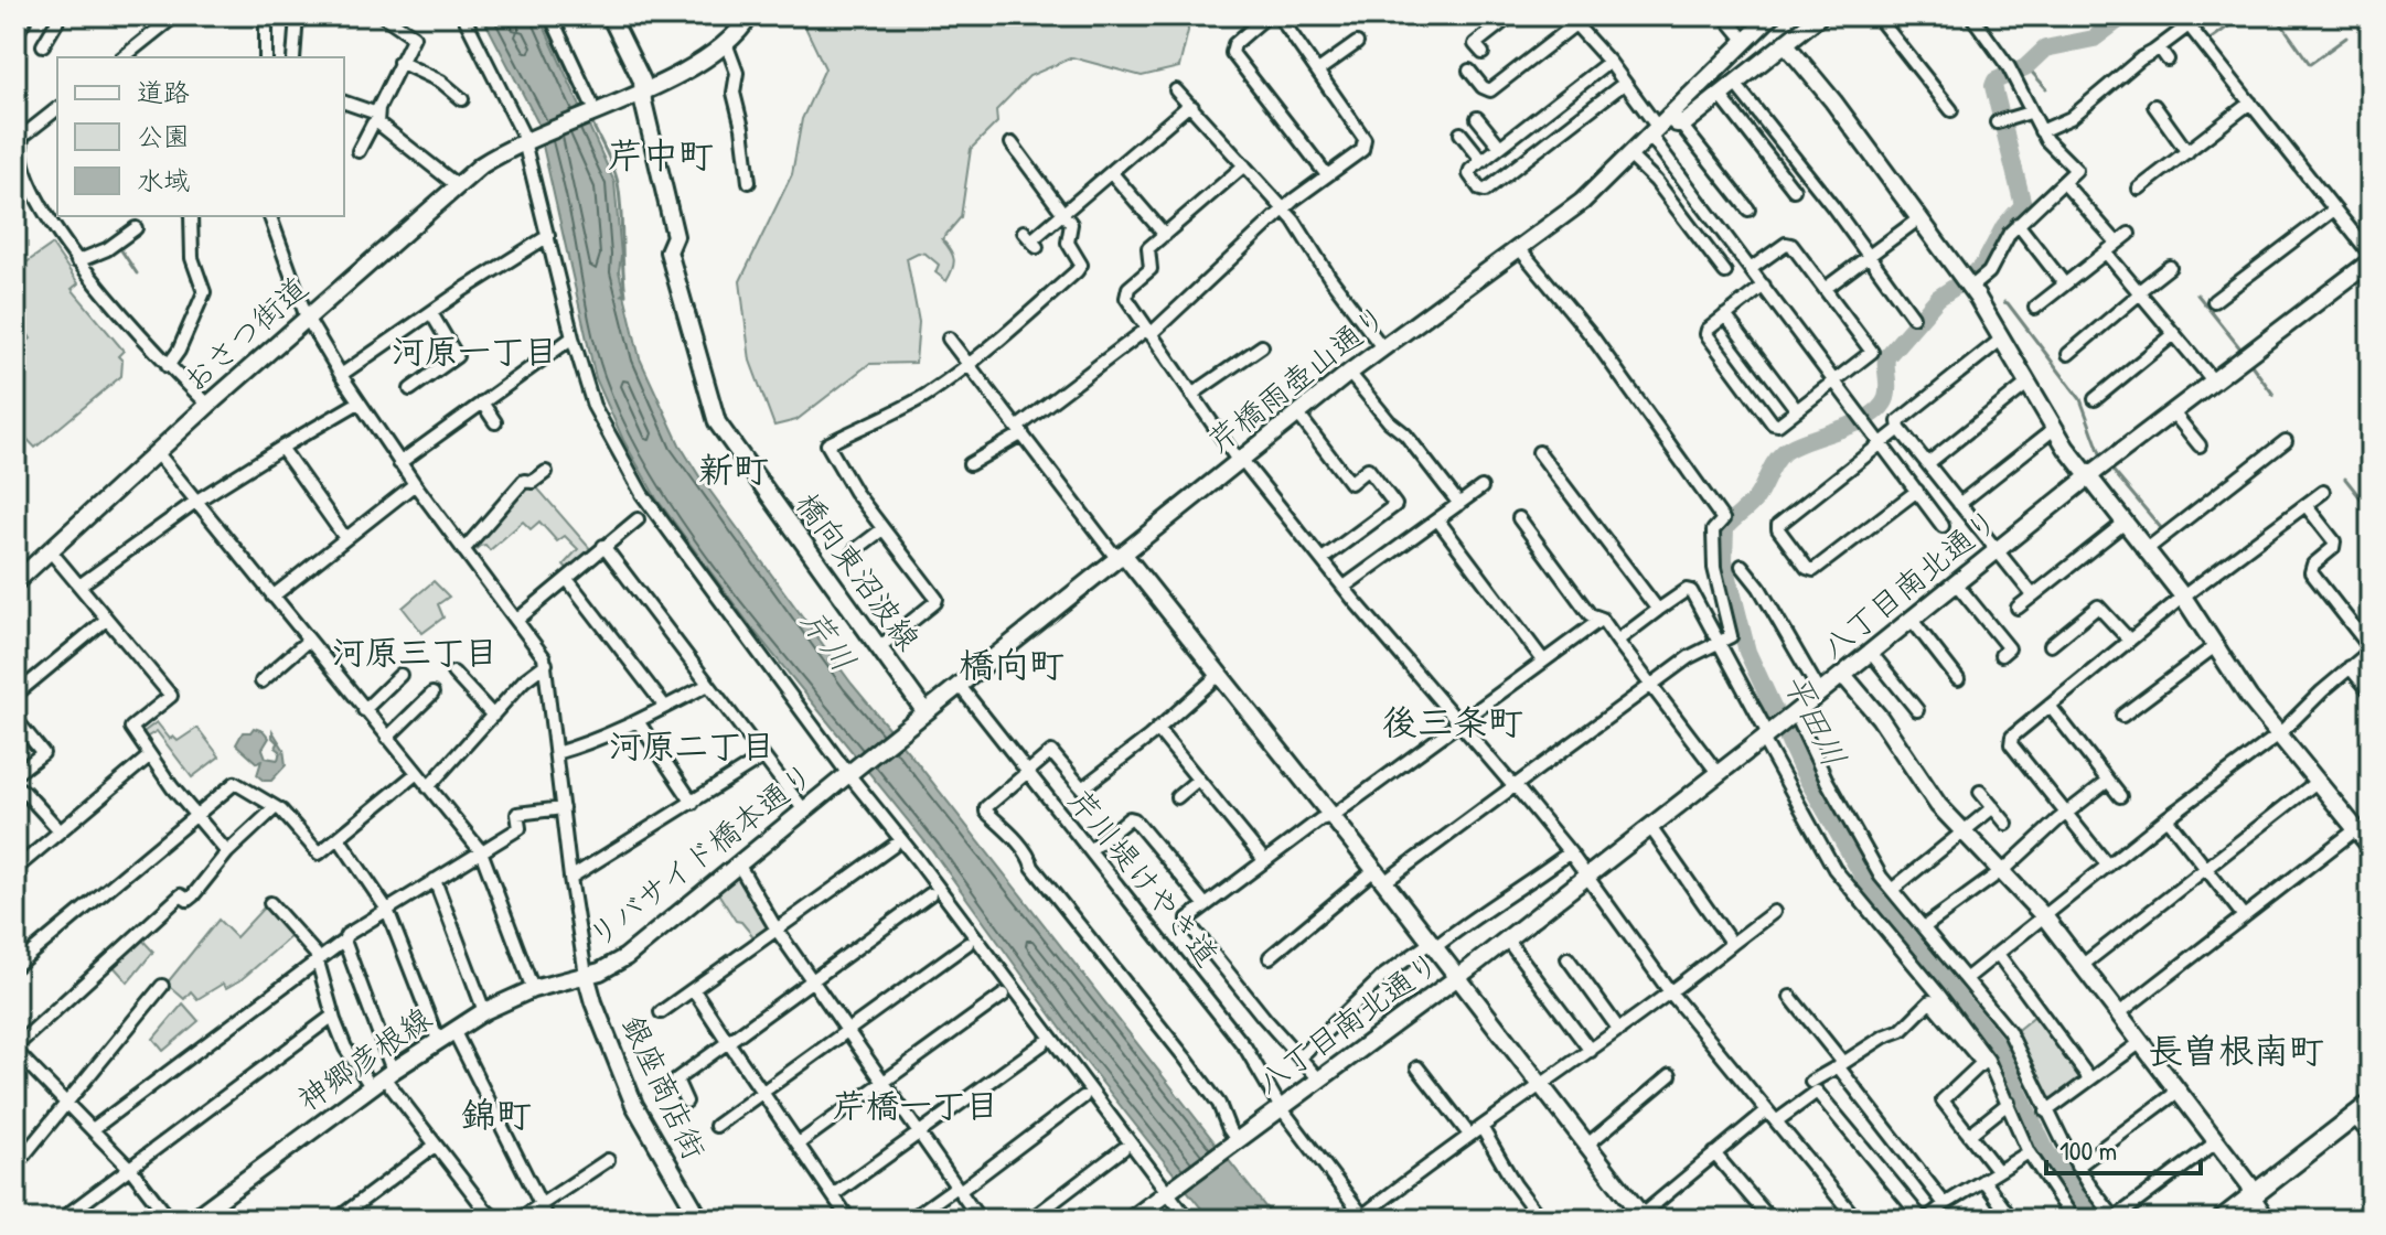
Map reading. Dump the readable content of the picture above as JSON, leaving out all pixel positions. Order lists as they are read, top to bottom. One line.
{"streets":{"street":["おさつ街道","芹橋雨壺山通り","橋向東沼波線","八丁目南北通り","リバサイド橋本通り","芹川堤けやき道","神郷彦根線","銀座商店街"]},"crossings":[["おさつ街道","橋向東沼波線"],["芹橋雨壺山通り","橋向東沼波線"],["芹橋雨壺山通り","リバサイド橋本通り"],["芹橋雨壺山通り","芹川堤けやき道"],["八丁目南北通り","芹川堤けやき道"],["リバサイド橋本通り","神郷彦根線"],["リバサイド橋本通り","銀座商店街"],["神郷彦根線","銀座商店街"]],"districts":["芹中町","河原一丁目","新町","河原三丁目","橋向町","後三条町","河原二丁目","長曽根南町","芹橋一丁目","錦町"],"water":["芹川","平田川"],"legend":["道路","公園","水域"],"scale_bar":"100 m"}
